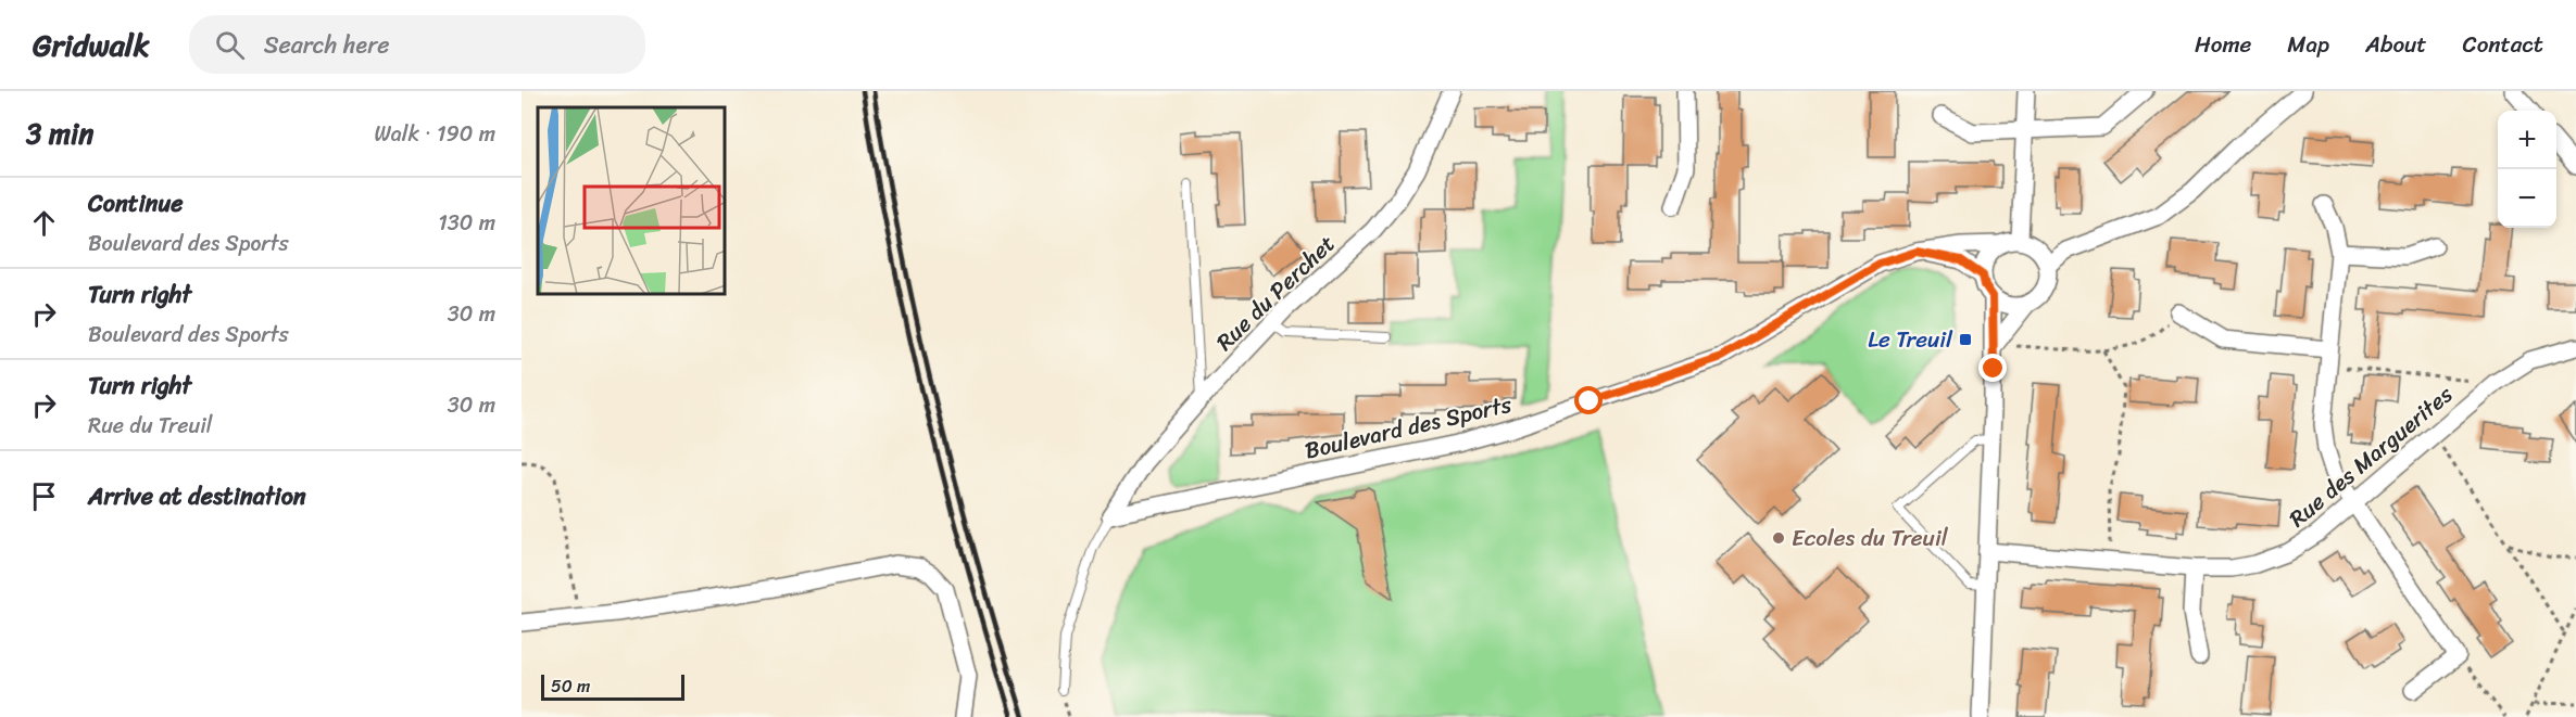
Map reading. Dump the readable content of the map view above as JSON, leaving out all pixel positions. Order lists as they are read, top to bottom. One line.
{"streets":{"street":["Rue du Perchet","Boulevard des Sports","Rue des Marguerites"]},"crossings":[["Rue du Perchet","Boulevard des Sports"]],"places":{"transit":["Le Treuil"],"other":["Ecoles du Treuil"]},"scale_bar":"50 m","page":{"header":"Gridwalk","search":"Search here","nav":["Home","Map","About","Contact"],"heading":["3 min","Walk · 190 m"],"map_buttons":["+","−"],"list":[["Continue","Boulevard des Sports","130 m"],["Turn right","Boulevard des Sports","30 m"],["Turn right","Rue du Treuil","30 m"],"Arrive at destination"],"scale":"50 m"}}
